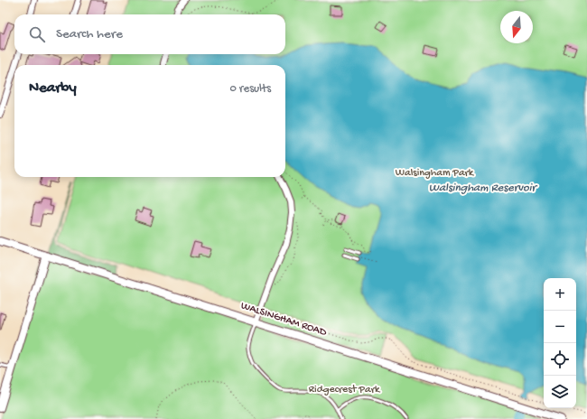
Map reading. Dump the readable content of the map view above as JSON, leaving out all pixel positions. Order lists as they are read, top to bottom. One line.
{"streets":{"street":["WALSINGHAM ROAD"]},"water":["Walsingham Reservoir"],"parks":["Walsingham Park","Ridgecrest Park"],"north":"bottom","page":{"search":"Search here","heading":["Nearby","0 results"],"map_buttons":["+","−"]}}
